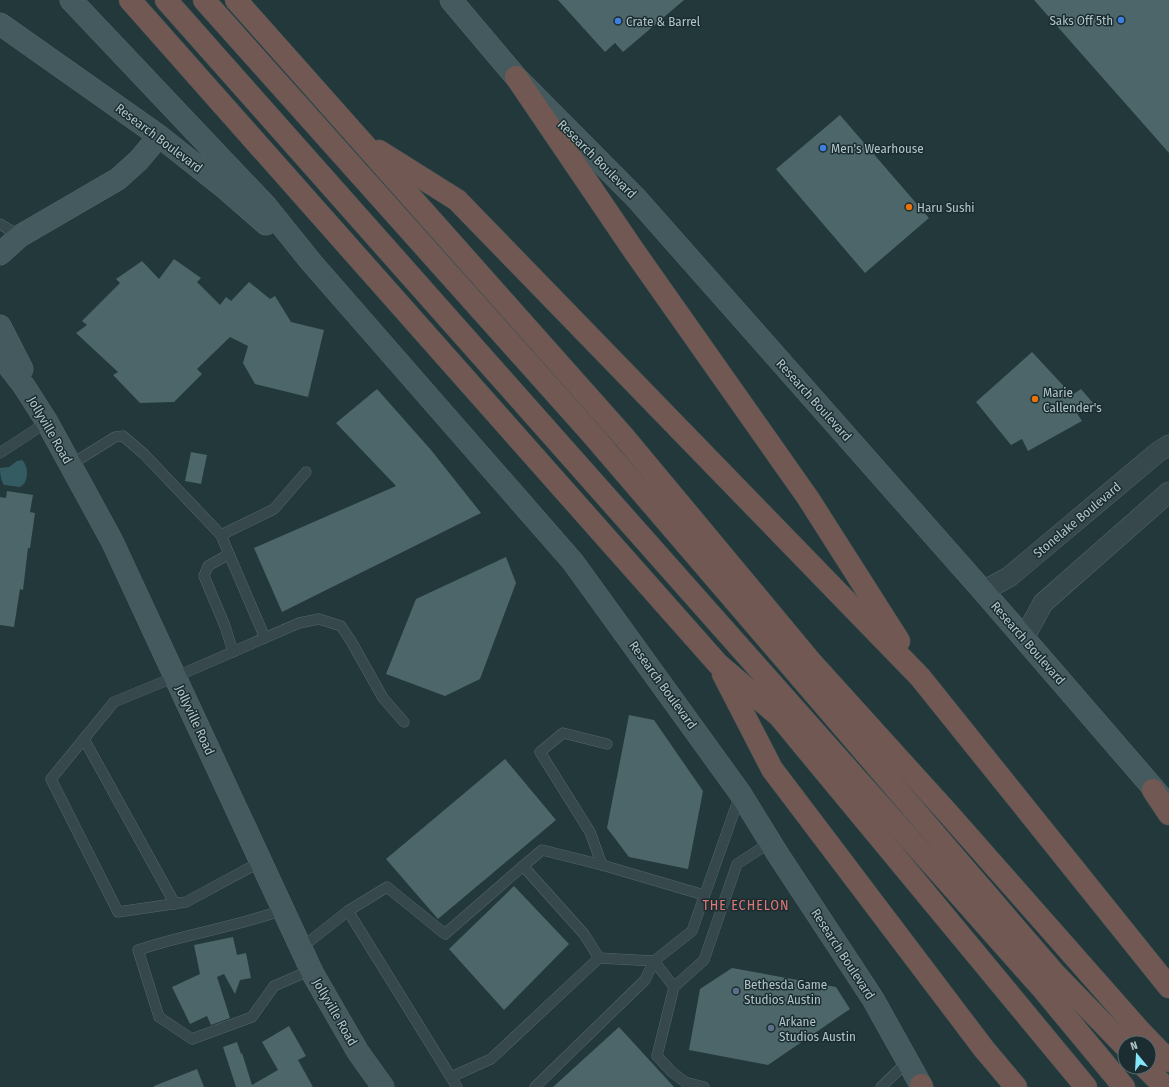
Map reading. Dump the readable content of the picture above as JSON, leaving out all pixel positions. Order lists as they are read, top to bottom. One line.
{"streets":{"main road":["Research Boulevard","Jollyville Road"],"street":["Stonelake Boulevard"]},"crossings":[["Research Boulevard","Stonelake Boulevard"]],"districts":["THE ECHELON"],"places":["Saks Off 5th","Crate & Barrel","Men's Wearhouse","Haru Sushi","Marie Callender's","Bethesda Game Studios Austin","Arkane Studios Austin"],"north":"top"}
